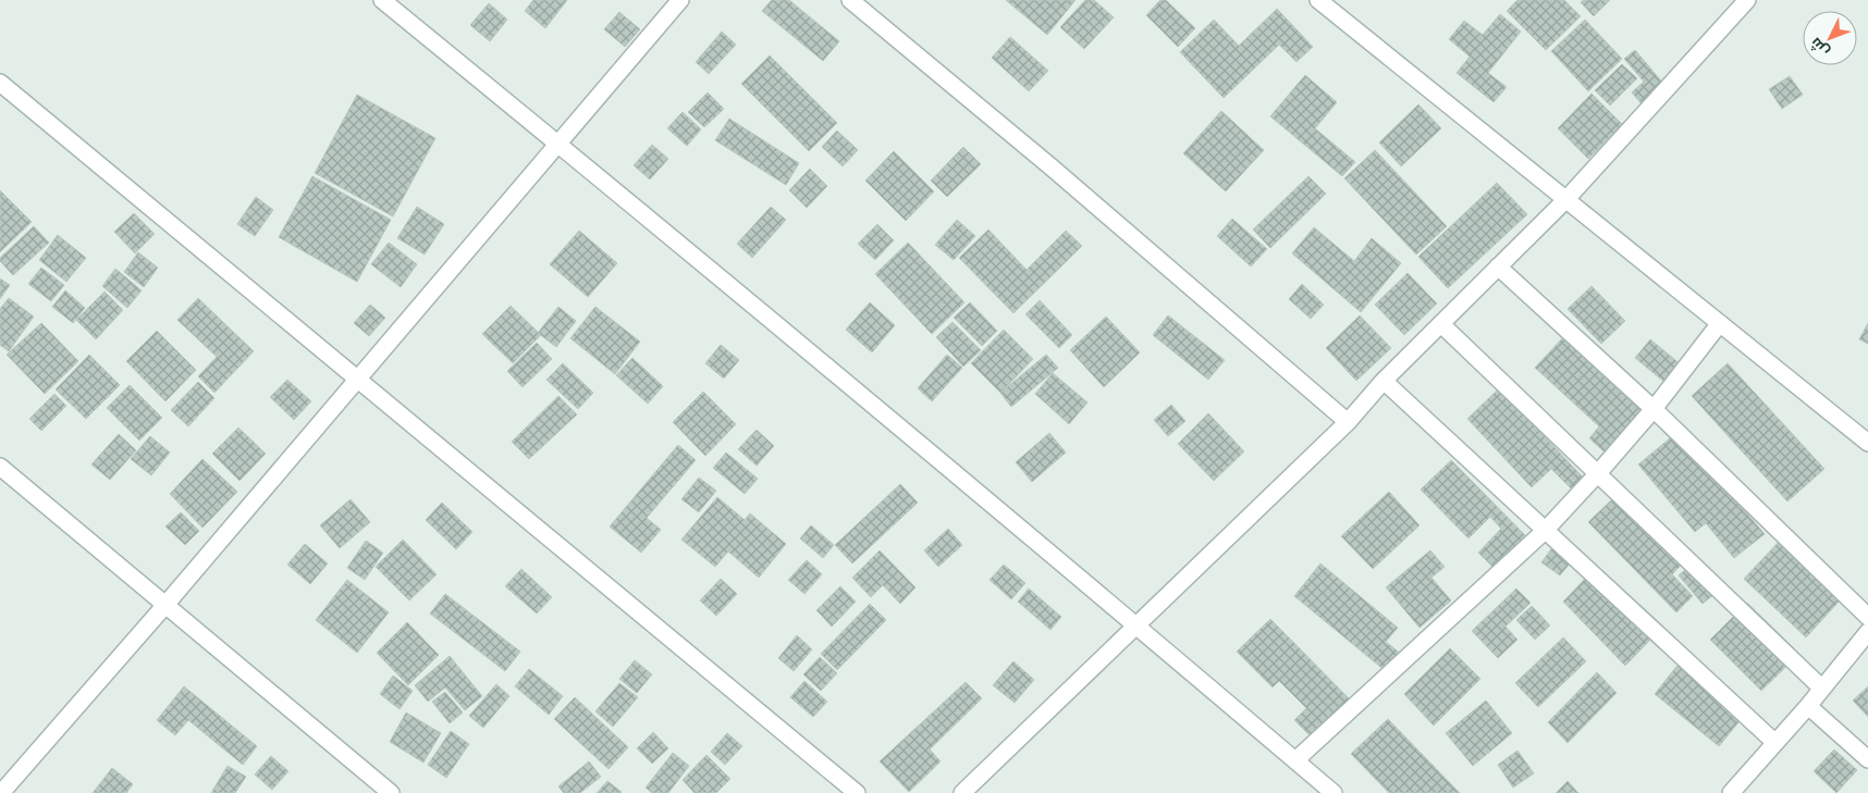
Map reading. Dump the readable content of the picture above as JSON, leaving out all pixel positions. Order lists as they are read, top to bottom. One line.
{"north":"bottom left"}
